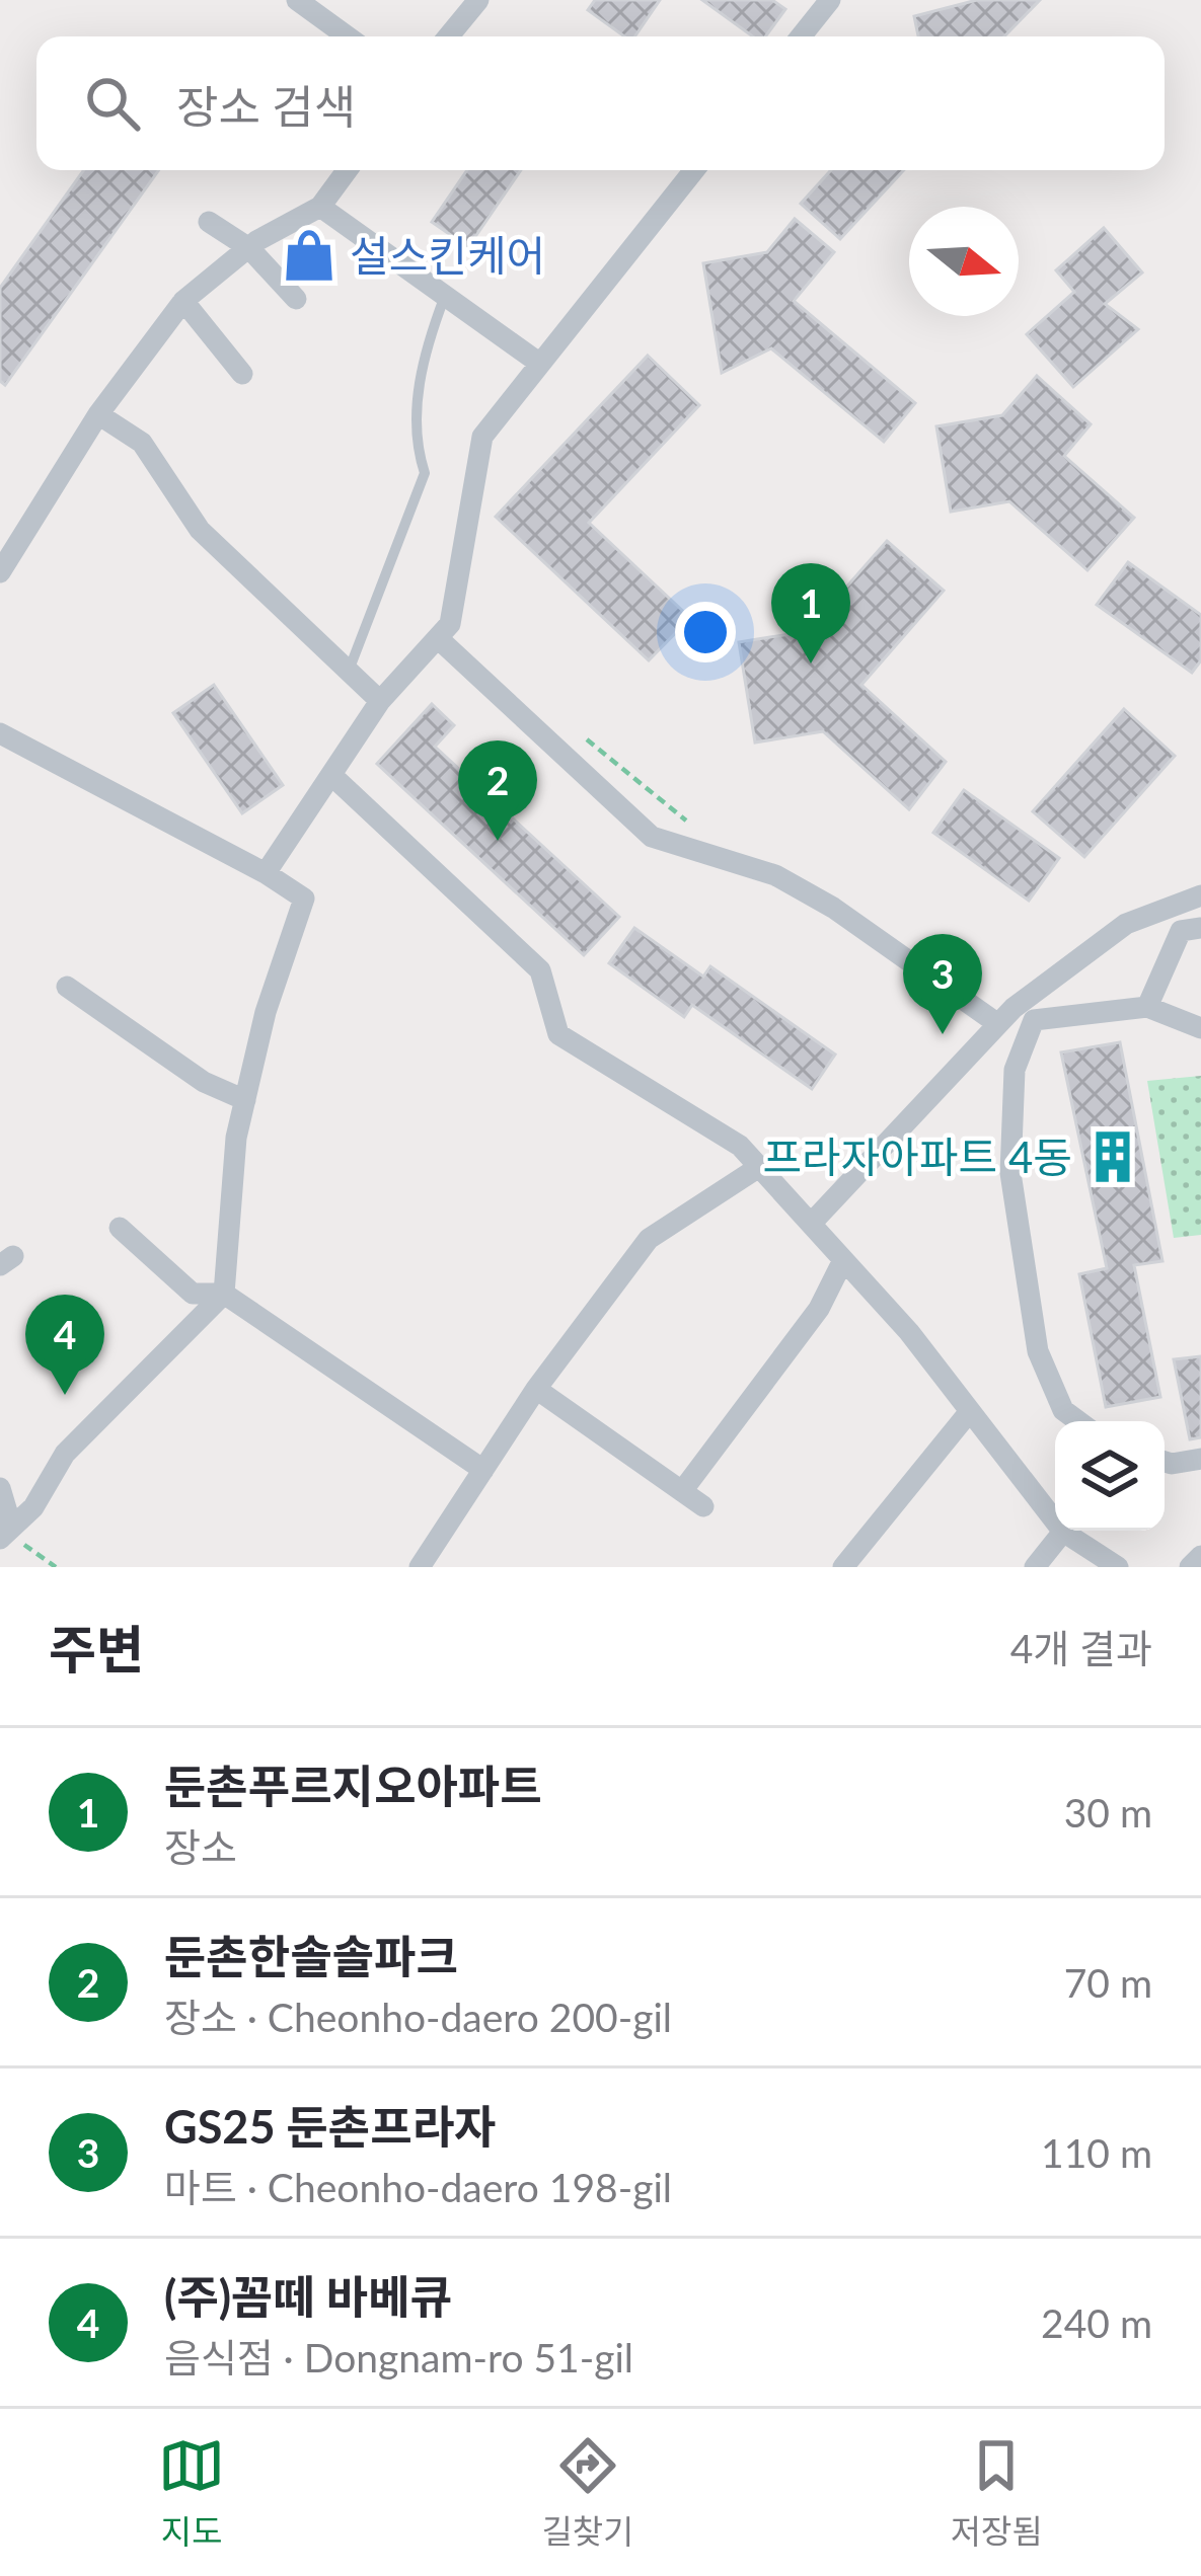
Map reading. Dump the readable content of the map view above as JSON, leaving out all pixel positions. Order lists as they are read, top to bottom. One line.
{"places":{"shop":["설스킨케어"],"building":["프라자아파트 4동"]},"north":"right","page":{"search":"장소 검색","pins":["1","2","3","4"],"heading":["주변","4개 결과"],"list":[{"mark":"1","name":"둔촌푸르지오아파트","note":"장소","value":"30 m"},{"mark":"2","name":"둔촌한솔솔파크","note":"장소 · Cheonho-daero 200-gil","value":"70 m"},{"mark":"3","name":"GS25 둔촌프라자","note":"마트 · Cheonho-daero 198-gil","value":"110 m"},{"mark":"4","name":"(주)꼼떼 바베큐","note":"음식점 · Dongnam-ro 51-gil","value":"240 m"}],"nav":["지도","길찾기","저장됨"]}}
